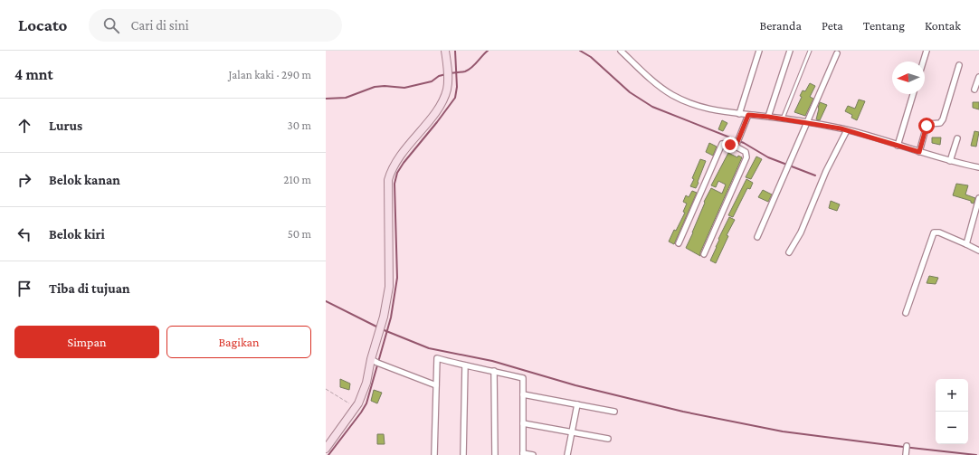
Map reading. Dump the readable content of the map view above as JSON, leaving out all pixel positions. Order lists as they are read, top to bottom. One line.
{"north":"left","page":{"header":"Locato","search":"Cari di sini","nav":["Beranda","Peta","Tentang","Kontak"],"heading":["4 mnt","Jalan kaki · 290 m"],"list":[["Lurus","30 m"],["Belok kanan","210 m"],["Belok kiri","50 m"],"Tiba di tujuan"],"buttons":["Simpan","Bagikan"],"map_buttons":["+","−"]}}
